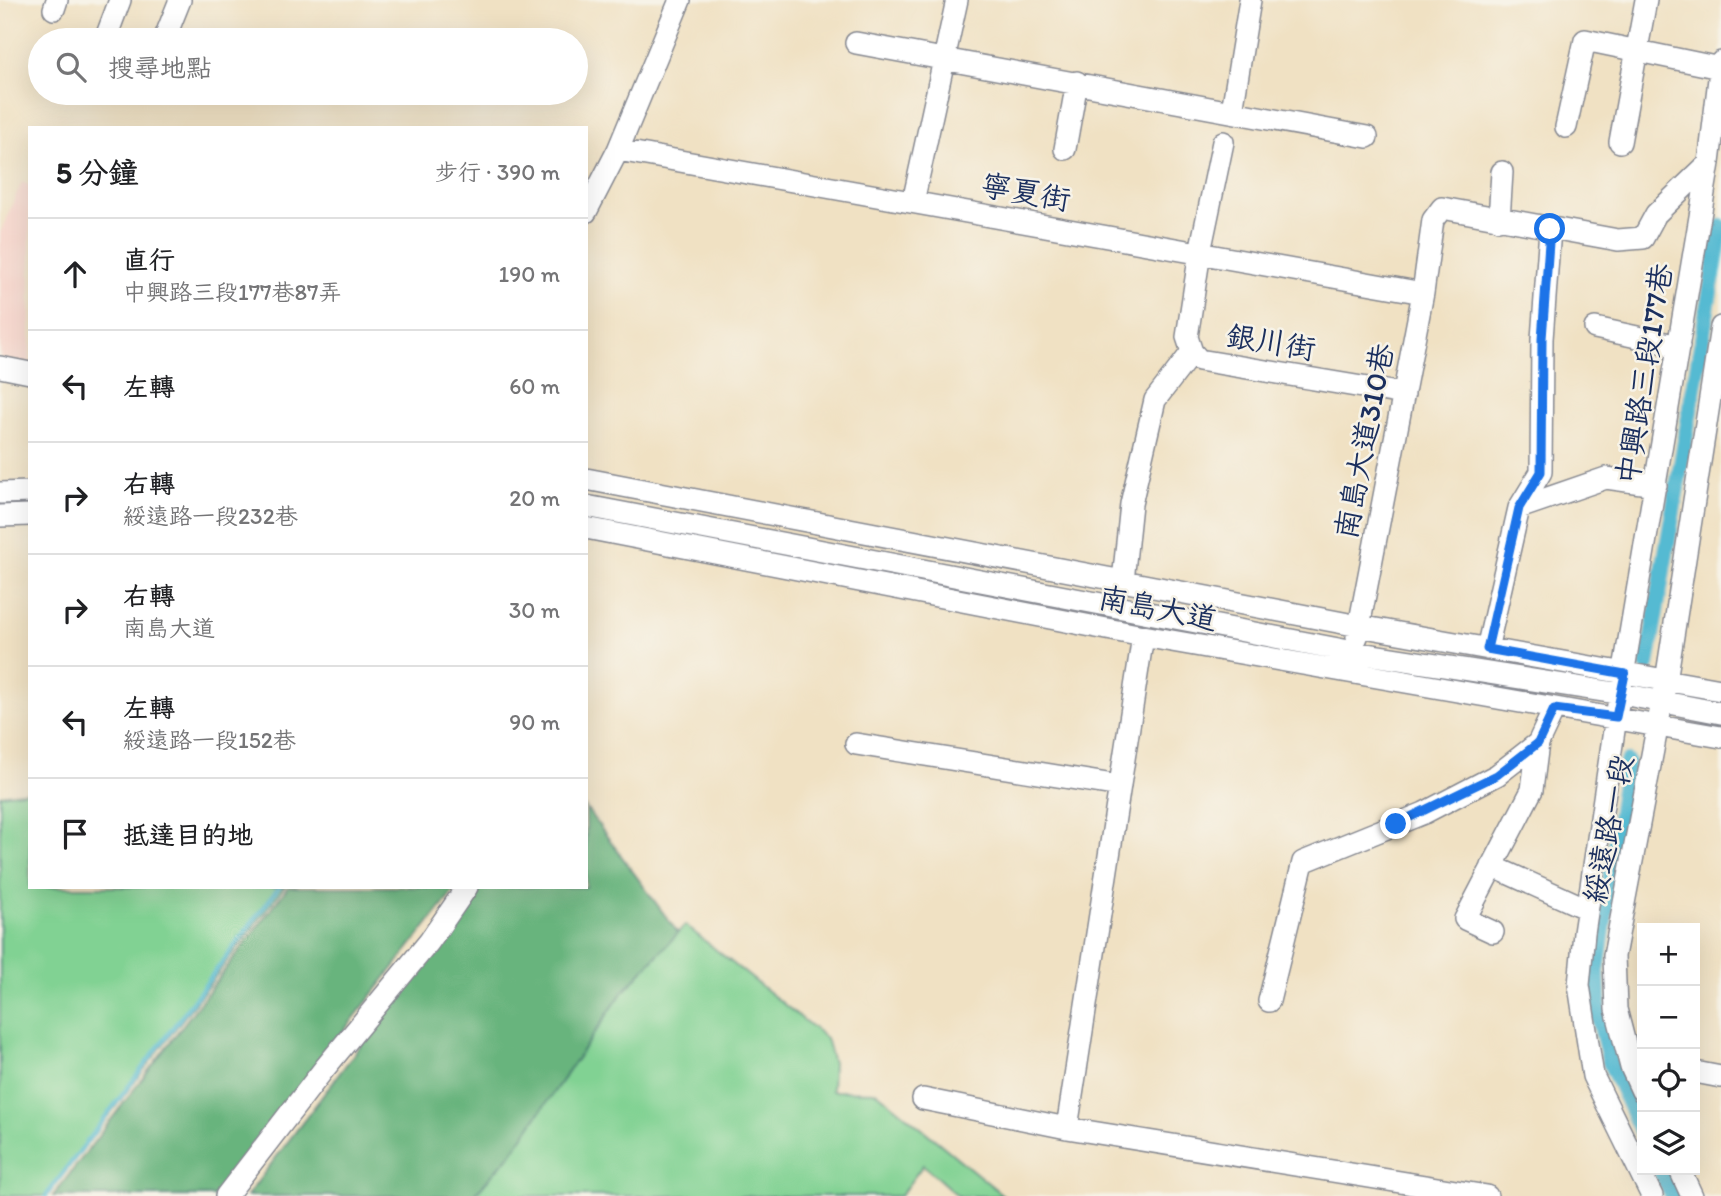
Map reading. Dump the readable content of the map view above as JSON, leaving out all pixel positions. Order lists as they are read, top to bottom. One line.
{"streets":{"street":["寧夏街","銀川街","中興路三段177巷","南島大道310巷","南島大道","綏遠路一段"]},"crossings":[["寧夏街","銀川街"],["寧夏街","南島大道310巷"],["銀川街","南島大道310巷"],["中興路三段177巷","南島大道"],["南島大道310巷","南島大道"],["南島大道","綏遠路一段"]],"page":{"search":"搜尋地點","heading":["5 分鐘","步行 · 390 m"],"list":[["直行","中興路三段177巷87弄","190 m"],["左轉","60 m"],["右轉","綏遠路一段232巷","20 m"],["右轉","南島大道","30 m"],["左轉","綏遠路一段152巷","90 m"],"抵達目的地"],"map_buttons":["+","−"]}}
